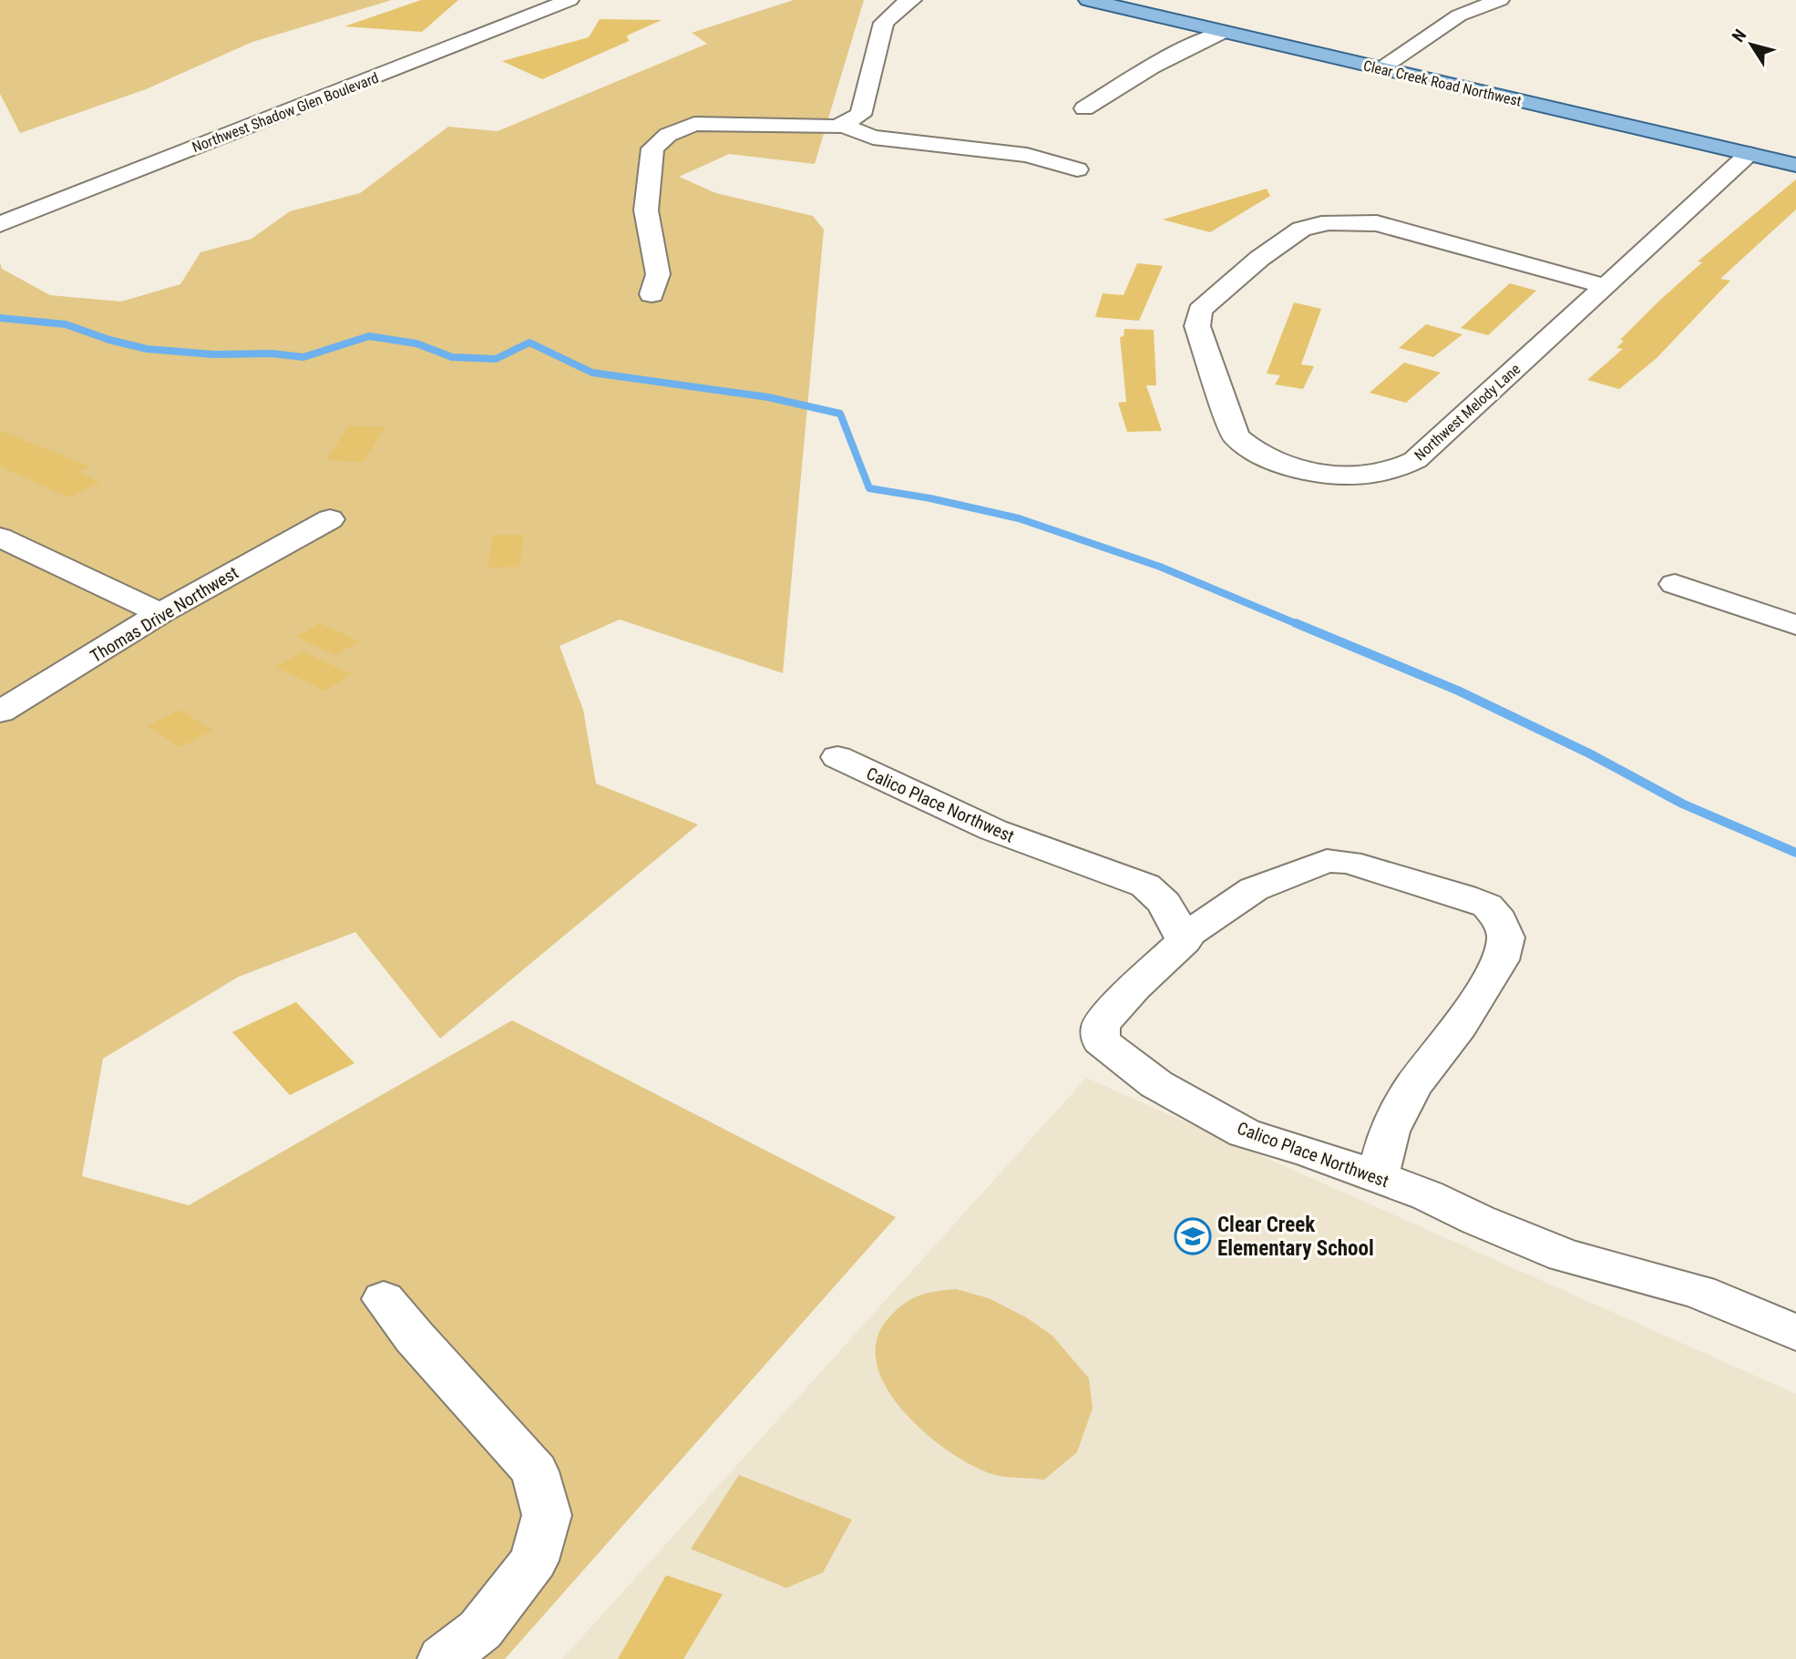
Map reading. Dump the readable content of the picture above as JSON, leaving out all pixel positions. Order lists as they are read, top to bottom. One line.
{"streets":{"main road":["Clear Creek Road Northwest"],"street":["Northwest Shadow Glen Boulevard","Northwest Melody Lane","Thomas Drive Northwest","Calico Place Northwest"]},"crossings":[["Clear Creek Road Northwest","Northwest Melody Lane"]],"places":{"school or university":["Clear Creek Elementary School"]},"north":"top left"}
